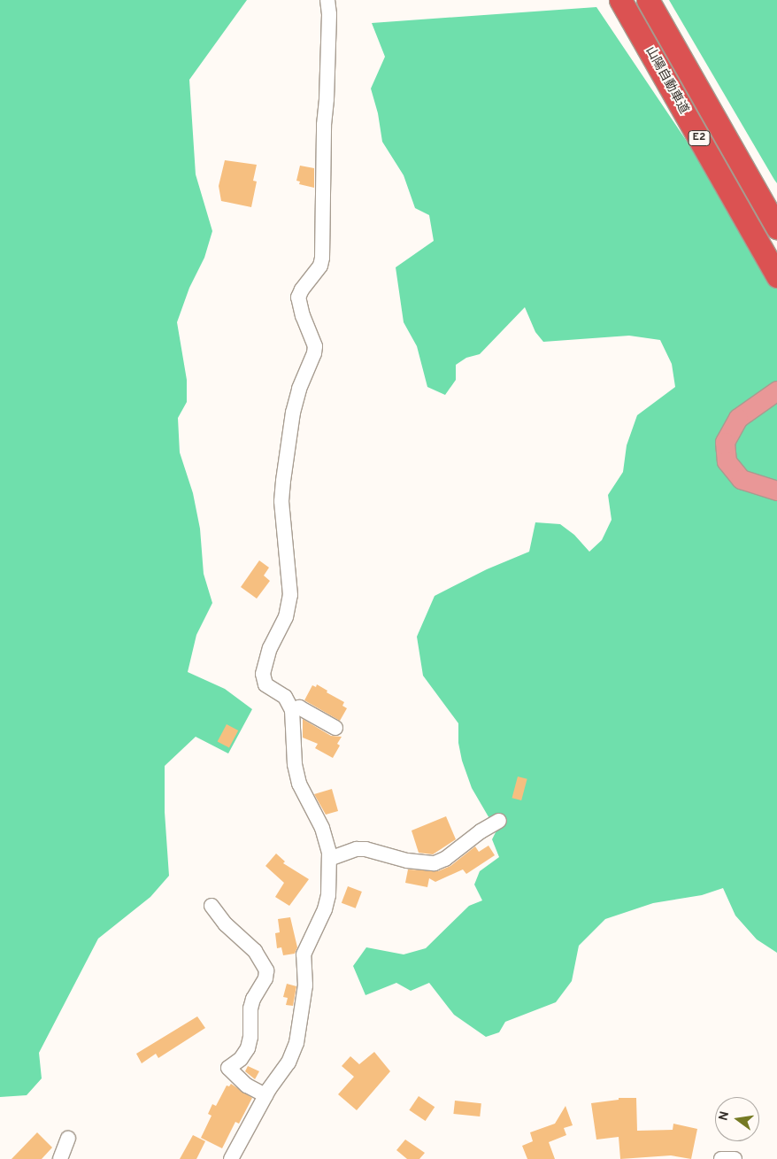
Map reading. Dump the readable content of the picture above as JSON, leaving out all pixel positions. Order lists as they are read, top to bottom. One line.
{"streets":{"highway":["山陽自動車道","E2"]},"north":"left"}
